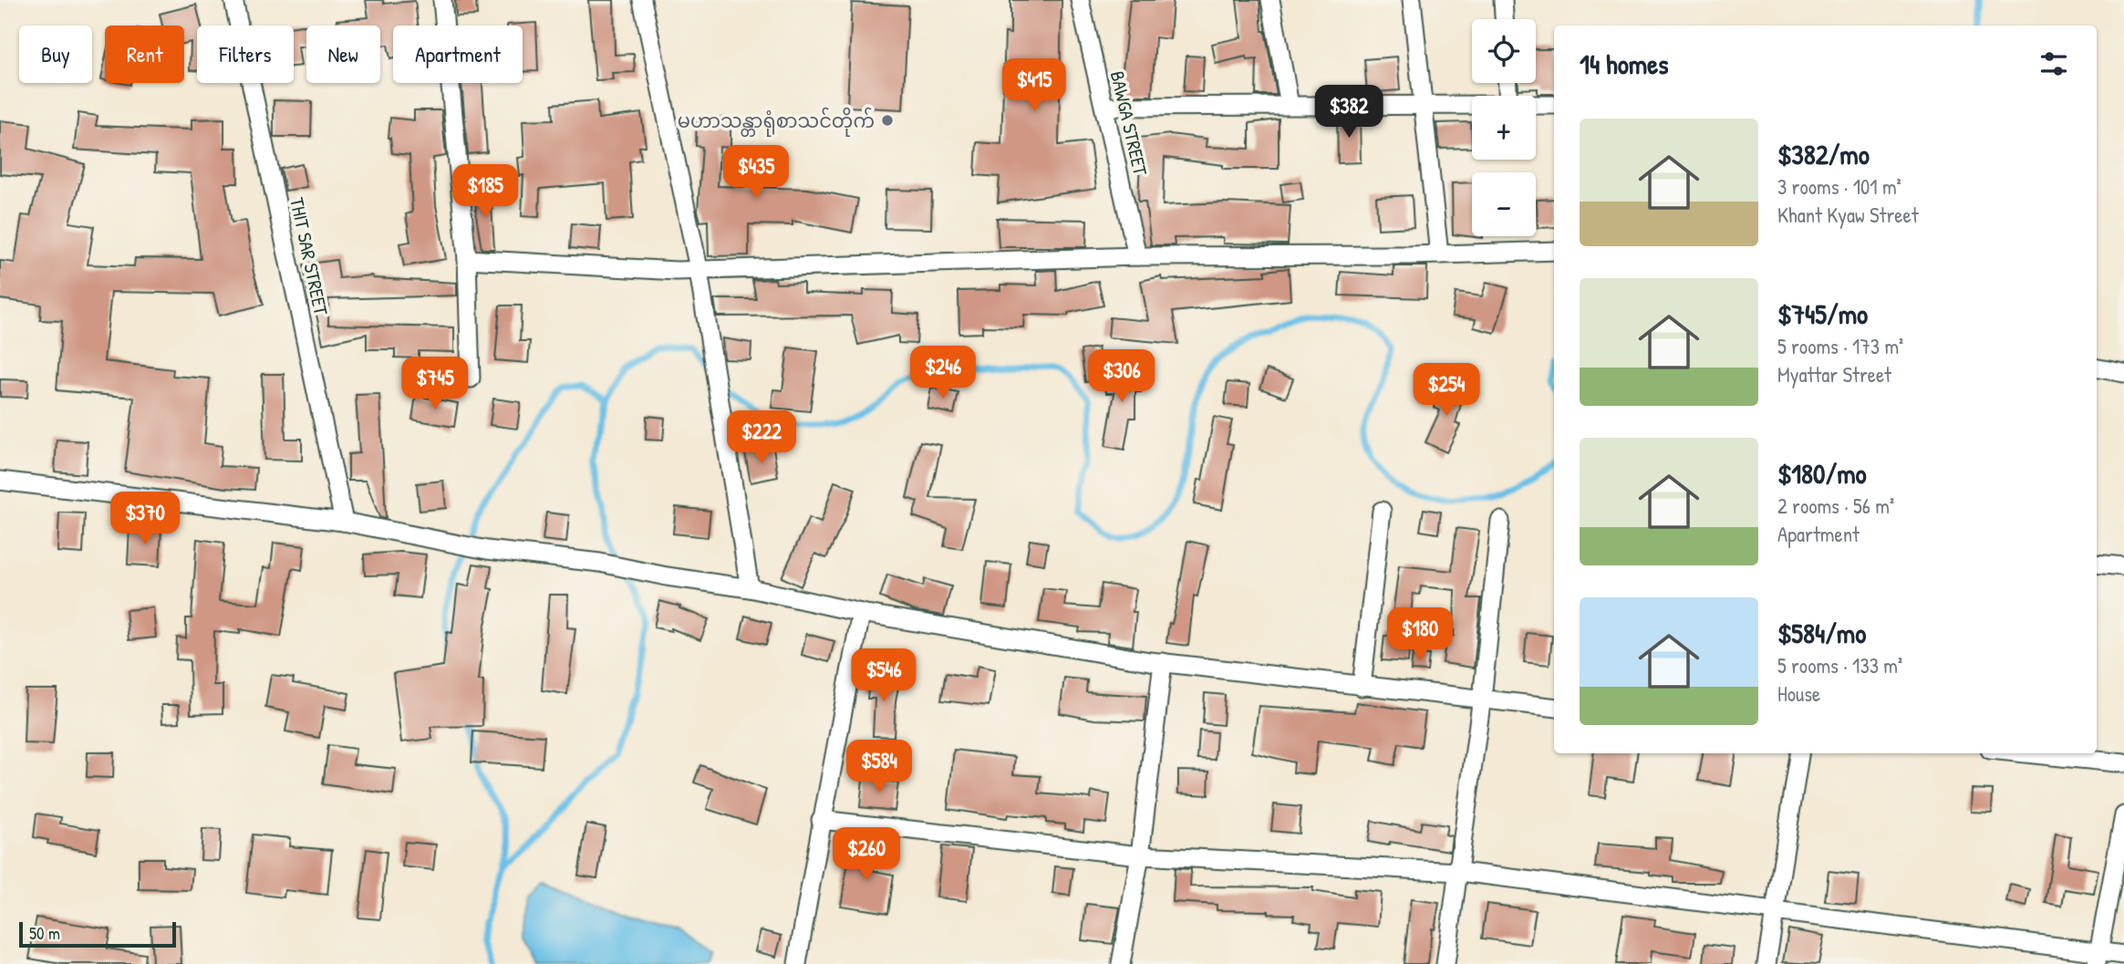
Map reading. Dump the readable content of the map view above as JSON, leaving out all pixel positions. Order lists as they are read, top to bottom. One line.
{"streets":{"street":["BAWGA STREET","THIT SAR STREET"]},"places":["မဟာသန္တာရုံစာသင်တိုက်"],"scale_bar":"50 m","page":{"map_buttons":["+","−"],"chip":["Buy","Rent","Filters","New","Apartment"],"heading":"14 homes","price":["$415","$382","$435","$185","$246","$306","$745","$254","$222","$370","$180","$546","$584","$260"],"list":[{"name":"$382/mo","note":"3 rooms · 101 m² · Khant Kyaw Street"},{"name":"$745/mo","note":"5 rooms · 173 m² · Myattar Street"},{"name":"$180/mo","note":"2 rooms · 56 m² · Apartment"},{"name":"$584/mo","note":"5 rooms · 133 m² · House"}],"scale":"50 m"}}
